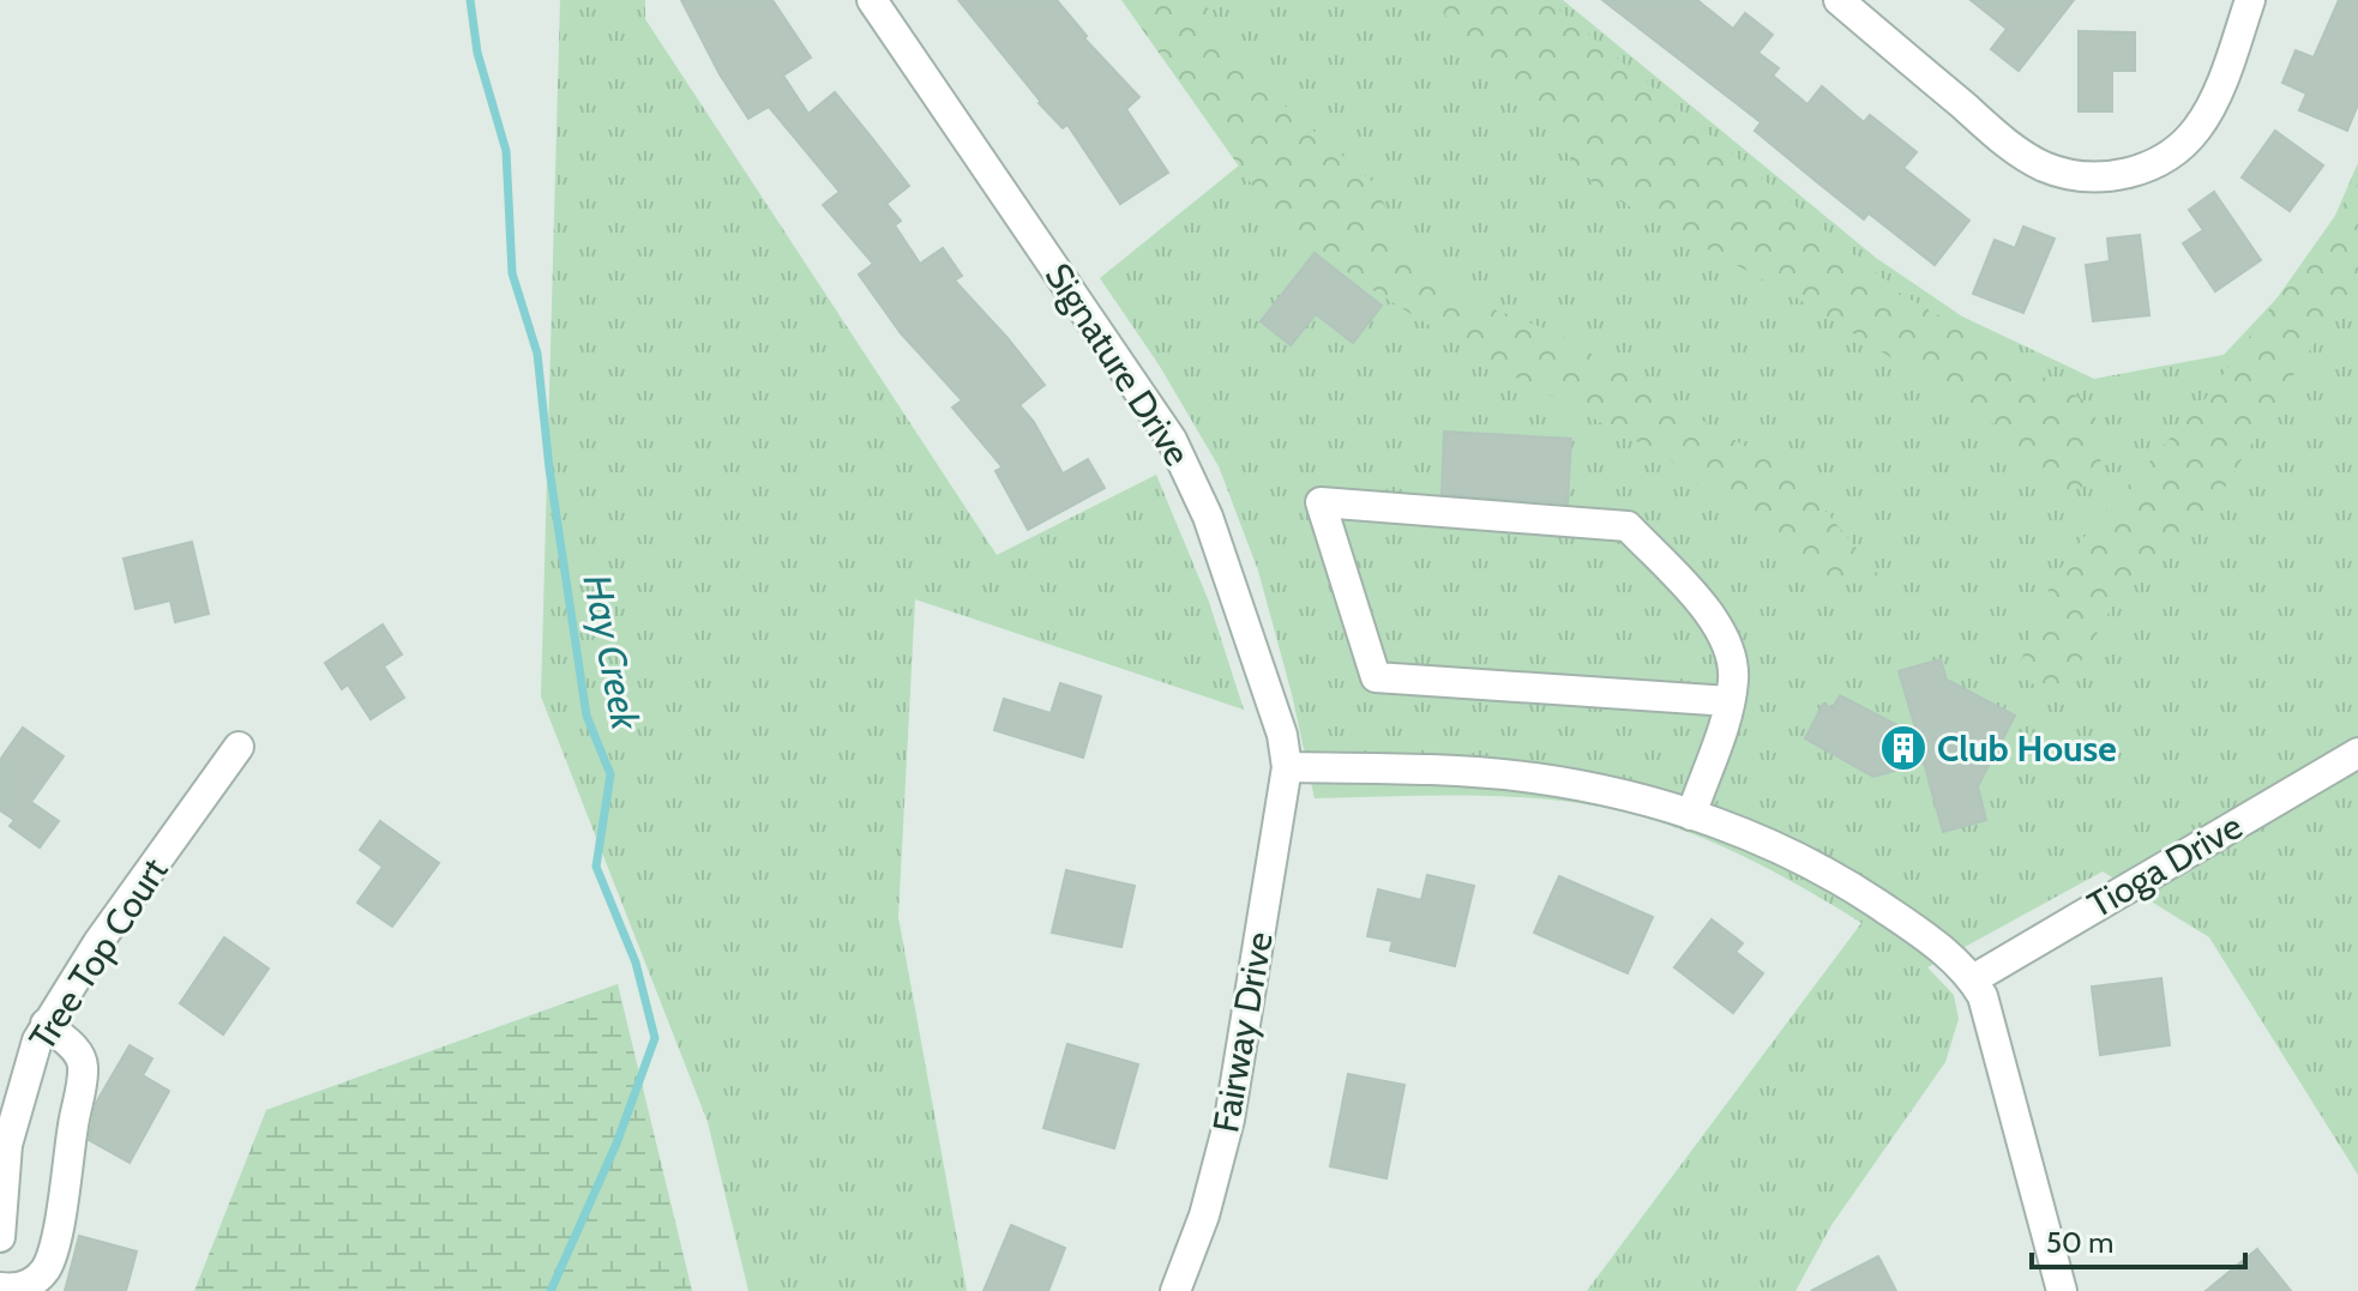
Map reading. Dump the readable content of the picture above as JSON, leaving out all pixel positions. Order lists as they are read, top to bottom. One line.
{"streets":{"street":["Signature Drive","Tioga Drive","Tree Top Court","Fairway Drive"]},"crossings":[["Signature Drive","Fairway Drive"]],"water":["Hay Creek"],"places":{"building":["Club House"]},"scale_bar":"50 m"}
